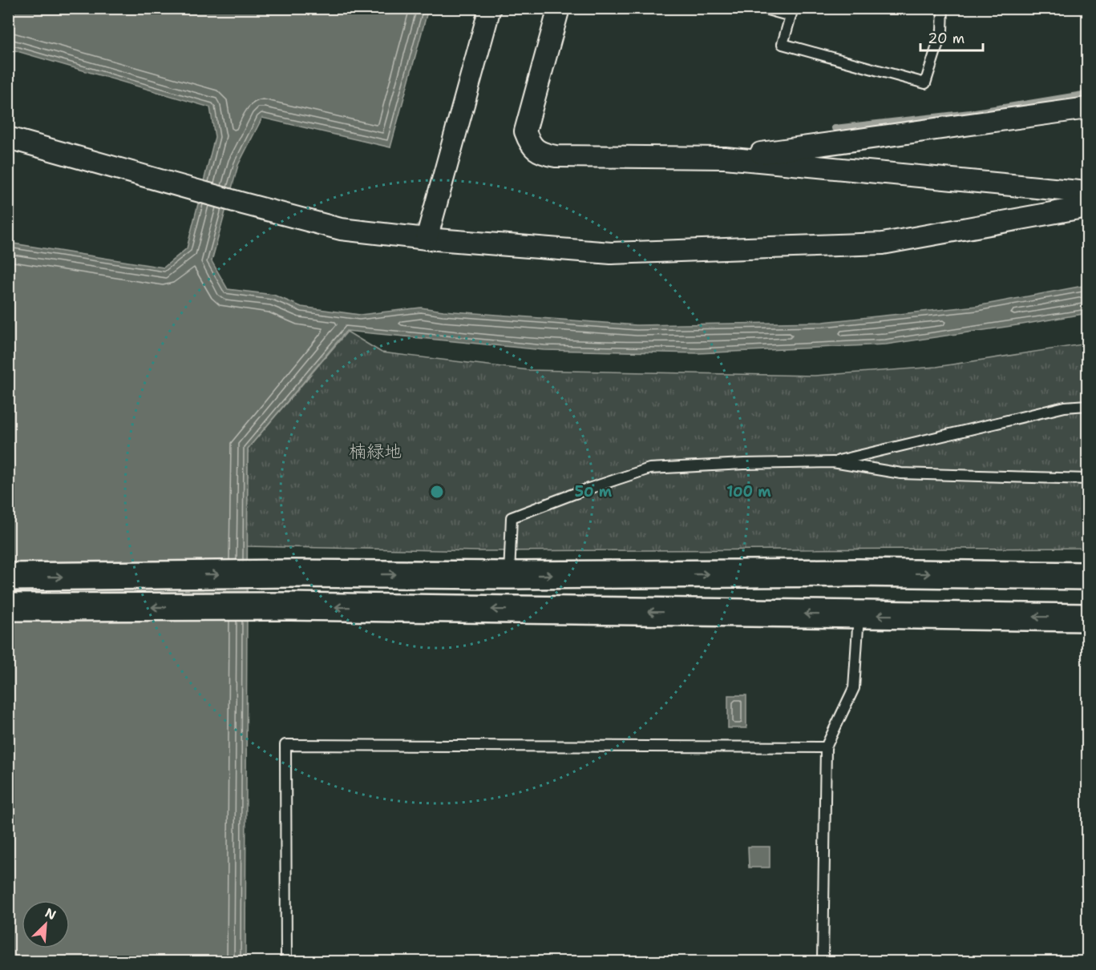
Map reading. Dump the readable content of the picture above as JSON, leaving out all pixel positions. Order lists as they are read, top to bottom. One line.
{"parks":["楠緑地"],"scale_bar":"20 m","north":"top right","rings":["50 m","100 m"]}
